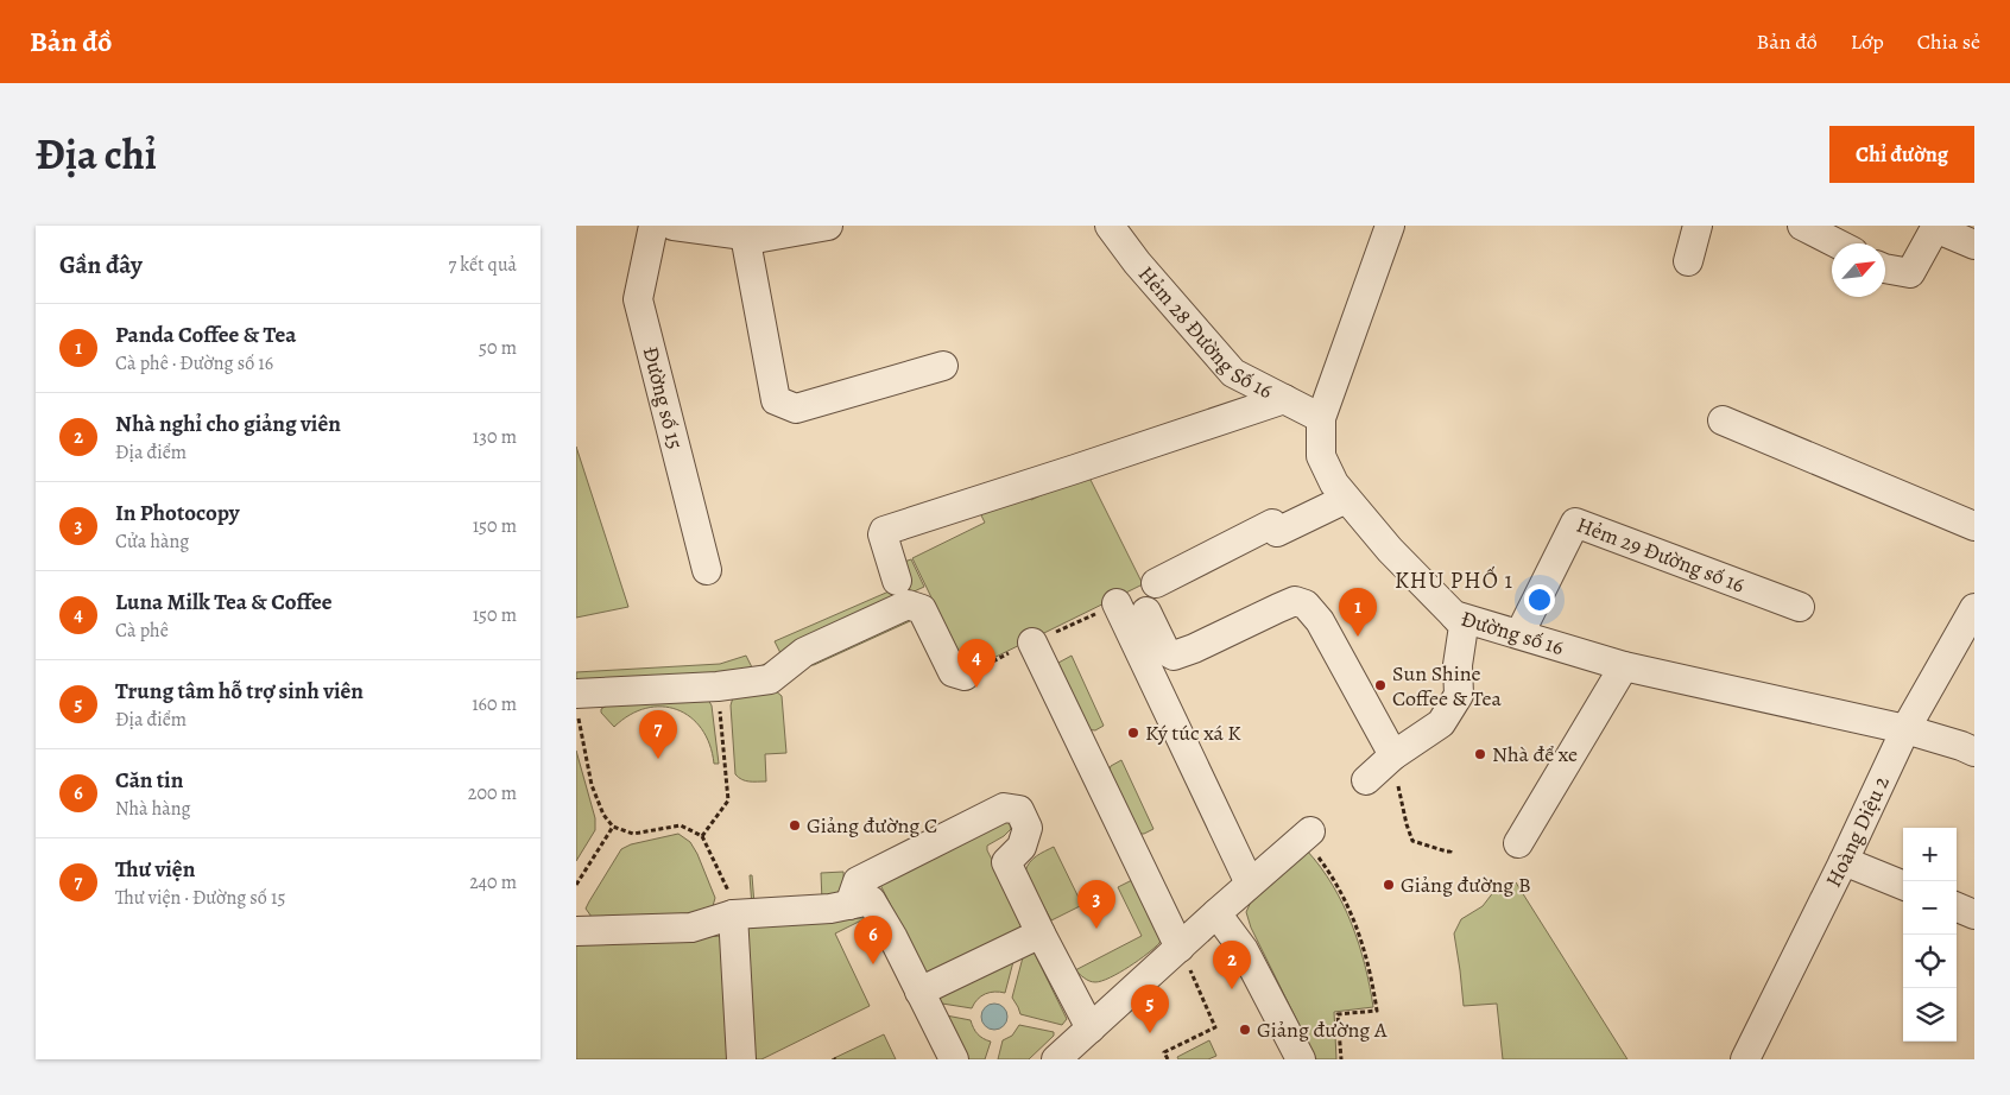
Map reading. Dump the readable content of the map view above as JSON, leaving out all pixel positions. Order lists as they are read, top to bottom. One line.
{"streets":{"street":["Hẻm 28 Đường Số 16","Đường số 15","Hẻm 29 Đường số 16","Đường số 16","Hoàng Diệu 2"]},"crossings":[["Hẻm 28 Đường Số 16","Đường số 16"],["Hẻm 29 Đường số 16","Đường số 16"],["Đường số 16","Hoàng Diệu 2"]],"districts":["KHU PHỐ 1"],"places":["Sun Shine Coffee & Tea","Ký túc xá K","Nhà để xe","Giảng đường C","Giảng đường B","Giảng đường A"],"north":"top right","page":{"header":"Bản đồ","nav":["Bản đồ","Lớp","Chia sẻ"],"title":"Địa chỉ","buttons":"Chỉ đường","heading":["Gần đây","7 kết quả"],"list":[{"mark":"1","name":"Panda Coffee & Tea","note":"Cà phê · Đường số 16","value":"50 m"},{"mark":"2","name":"Nhà nghỉ cho giảng viên","note":"Địa điểm","value":"130 m"},{"mark":"3","name":"In Photocopy","note":"Cửa hàng","value":"150 m"},{"mark":"4","name":"Luna Milk Tea & Coffee","note":"Cà phê","value":"150 m"},{"mark":"5","name":"Trung tâm hỗ trợ sinh viên","note":"Địa điểm","value":"160 m"},{"mark":"6","name":"Căn tin","note":"Nhà hàng","value":"200 m"},{"mark":"7","name":"Thư viện","note":"Thư viện · Đường số 15","value":"240 m"}],"pins":["1","4","7","3","6","2","5"],"map_buttons":["+","−"]}}
